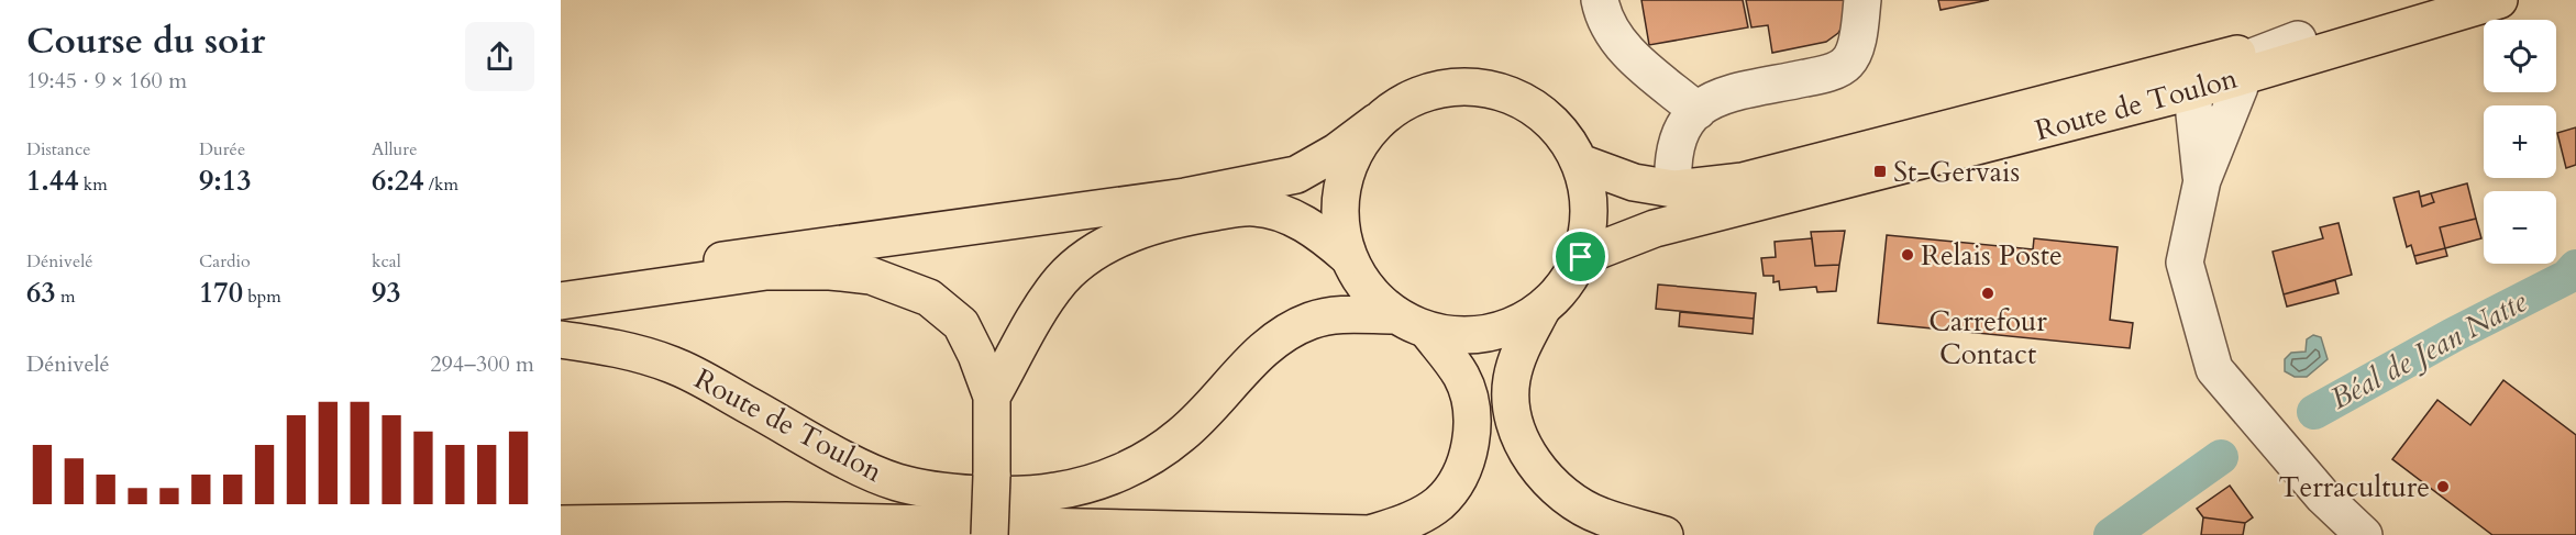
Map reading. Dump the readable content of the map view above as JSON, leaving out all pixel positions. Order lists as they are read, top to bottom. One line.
{"streets":{"main road":["Route de Toulon"]},"water":["Béal de Jean Natte"],"places":{"transit":["St-Gervais"],"other":["Relais Poste","Carrefour Contact","Terraculture"]},"page":{"heading":["Course du soir","19:45 · 9 × 160 m"],"map_buttons":["+","−"],"stats":[["Distance","1.44 km"],["Durée","9:13"],["Allure","6:24 /km"],["Dénivelé","63 m"],["Cardio","170 bpm"],["kcal","93"]],"chart":["Dénivelé","294–300 m"]}}
